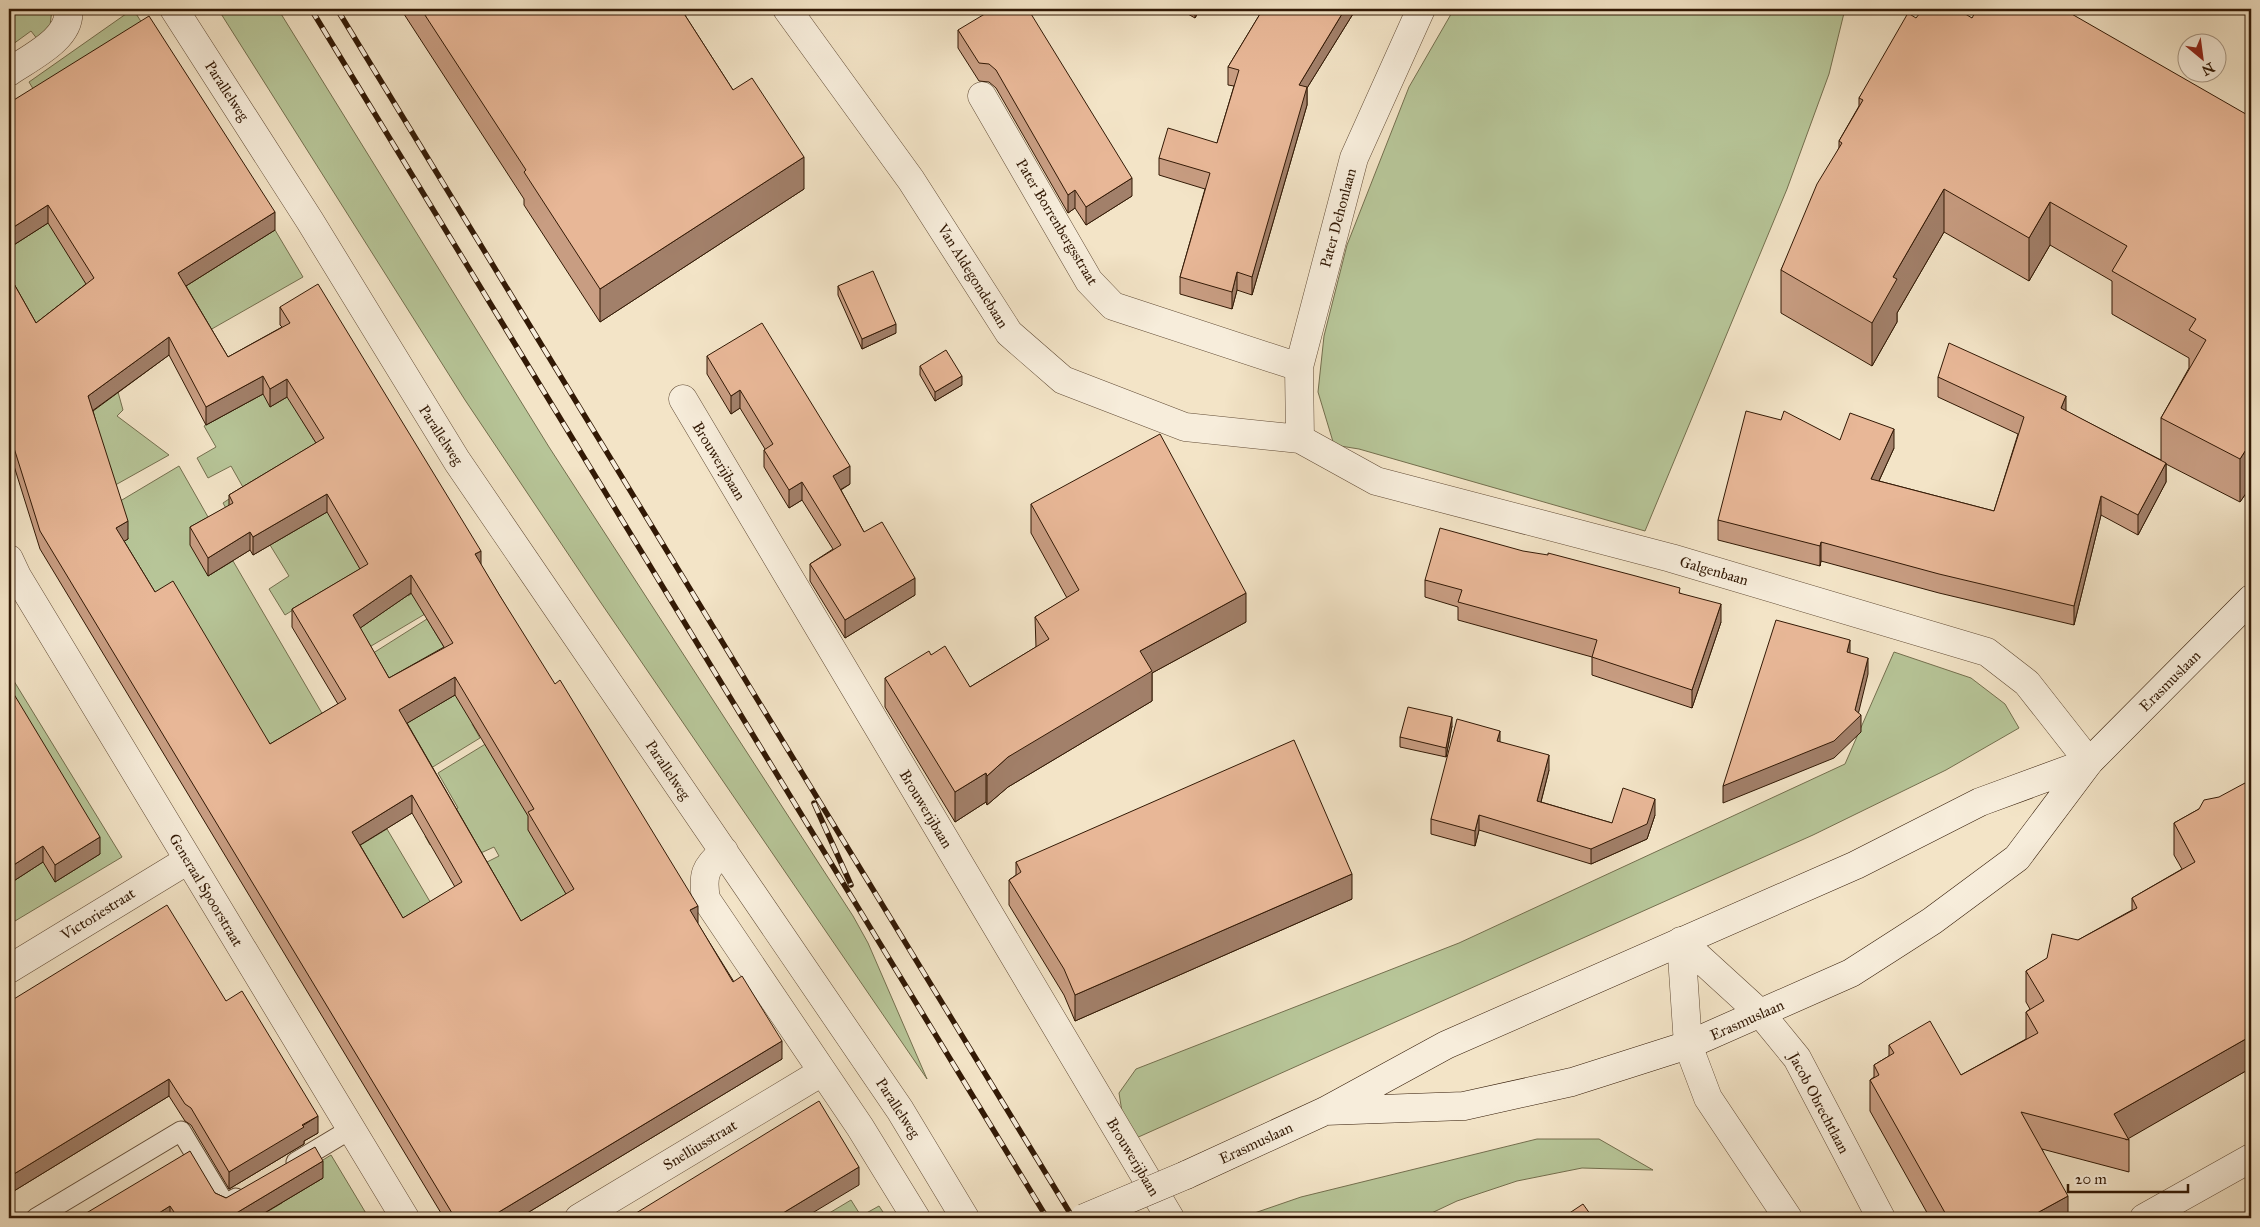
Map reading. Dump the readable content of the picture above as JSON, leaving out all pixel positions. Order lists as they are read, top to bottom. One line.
{"streets":{"street":["Parallelweg","Pater Dehonlaan","Pater Borrenbergsstraat","Van Aldegondebaan","Brouwerijbaan","Galgenbaan","Erasmuslaan","Generaal Spoorstraat","Victoriestraat","Jacob Obrechtlaan","Snelliusstraat"]},"crossings":[["Pater Dehonlaan","Pater Borrenbergsstraat"],["Pater Dehonlaan","Van Aldegondebaan"],["Pater Dehonlaan","Galgenbaan"],["Van Aldegondebaan","Galgenbaan"],["Galgenbaan","Erasmuslaan"],["Erasmuslaan","Jacob Obrechtlaan"],["Generaal Spoorstraat","Victoriestraat"]],"scale_bar":"20 m","north":"bottom right"}
